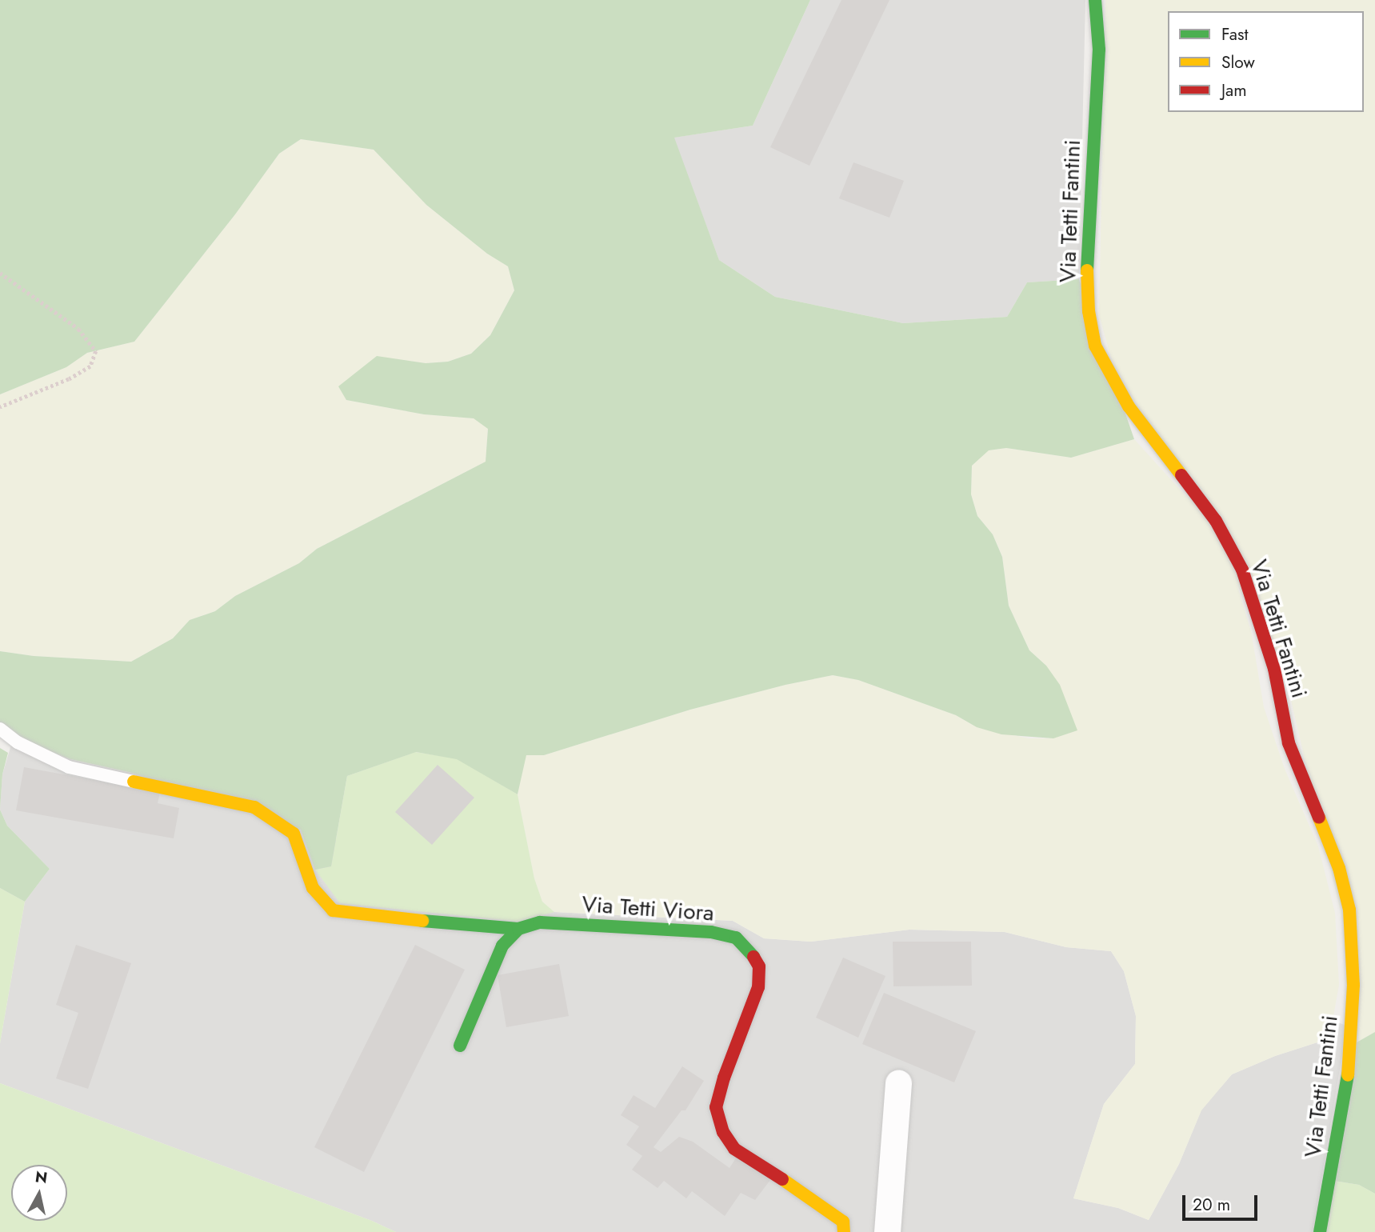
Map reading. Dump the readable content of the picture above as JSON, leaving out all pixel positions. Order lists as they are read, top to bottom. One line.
{"streets":{"street":["Via Tetti Fantini","Via Tetti Viora"]},"legend":["Fast","Slow","Jam"],"scale_bar":"20 m","north":"top"}
